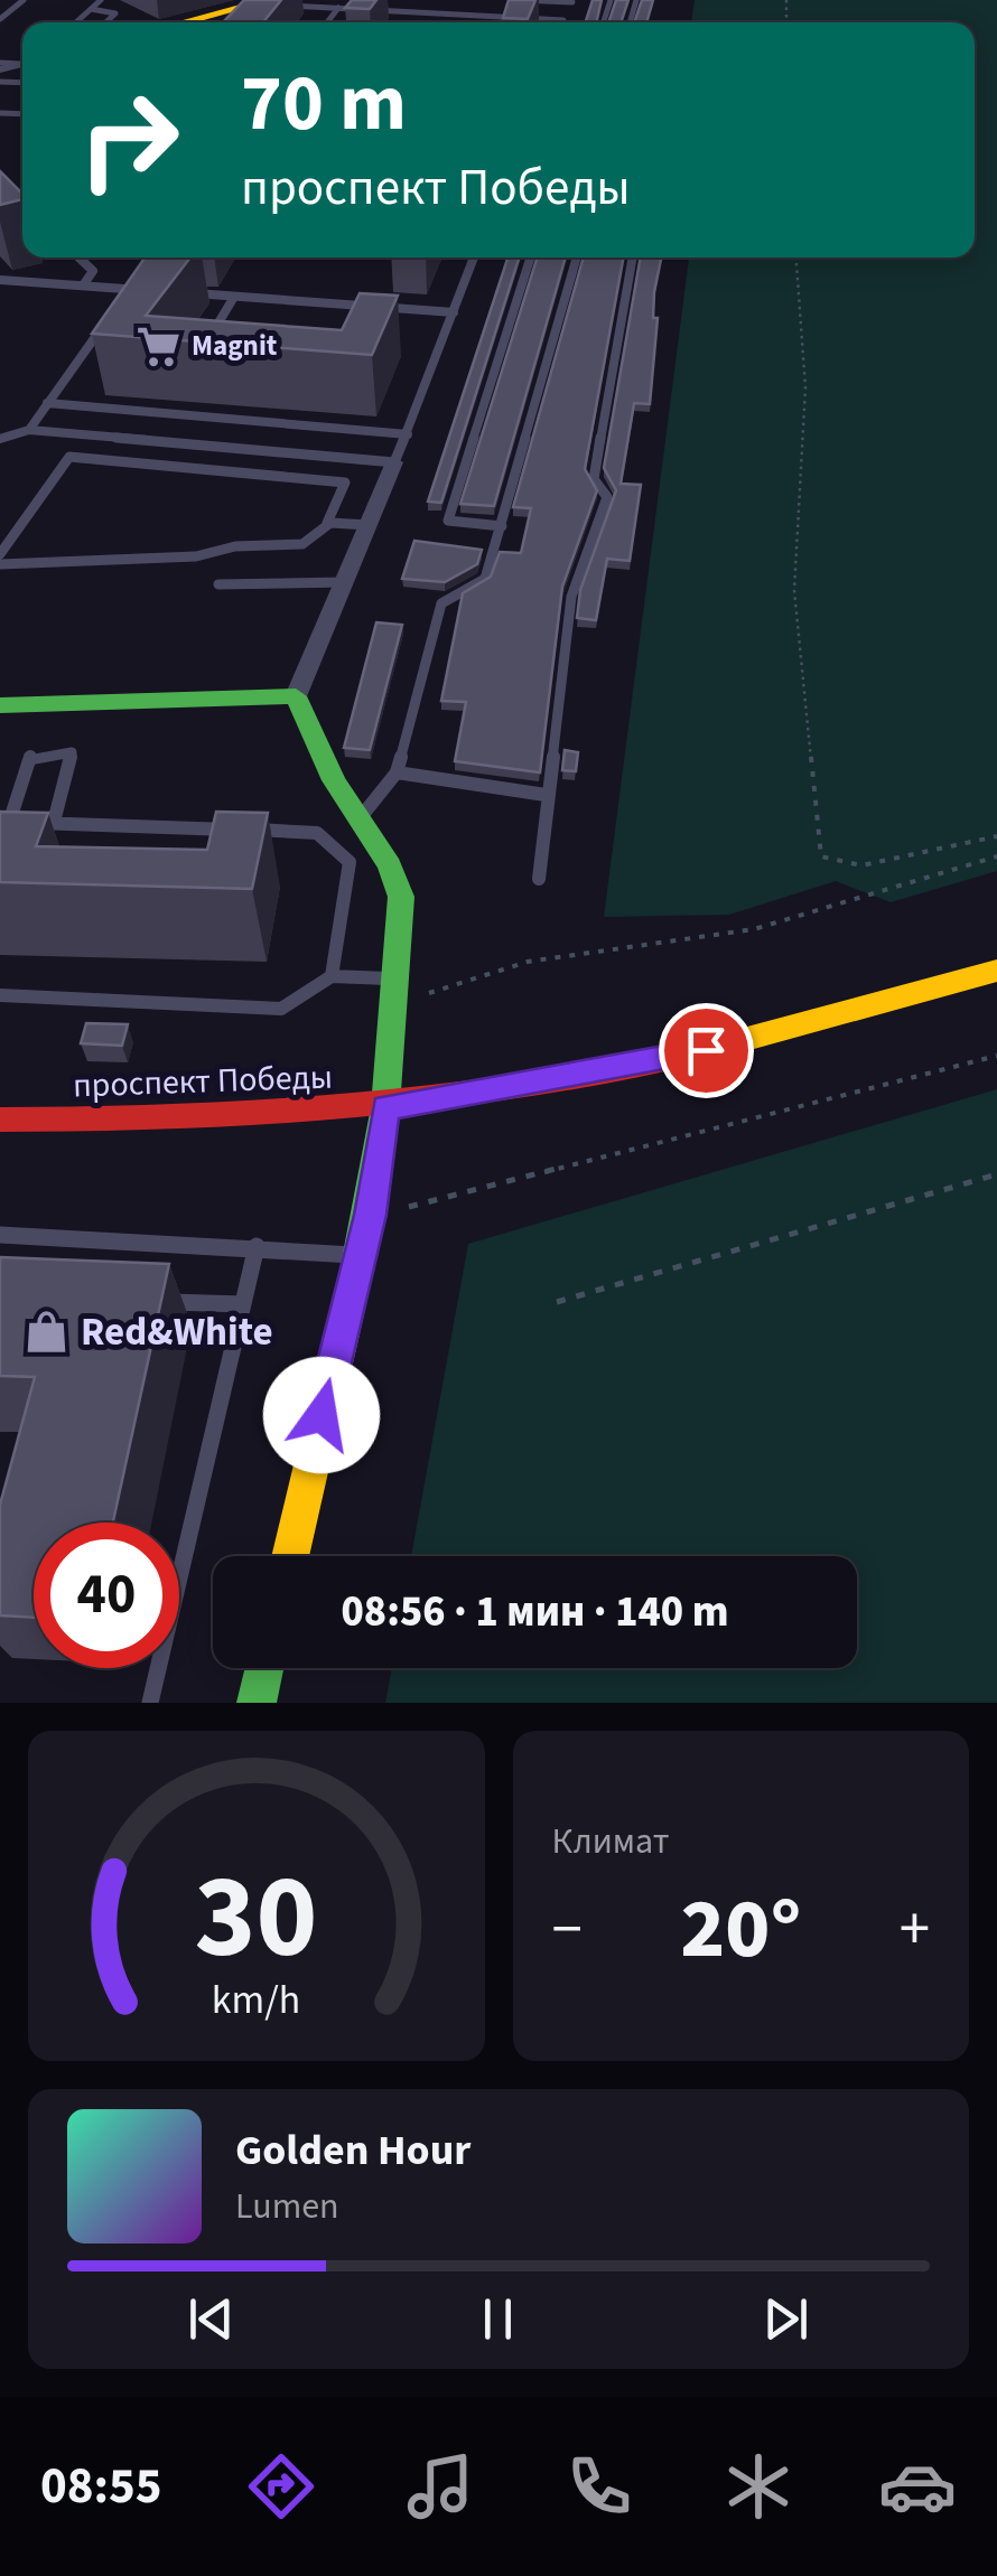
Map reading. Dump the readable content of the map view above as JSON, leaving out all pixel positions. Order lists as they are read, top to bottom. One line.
{"streets":{"street":["проспект Победы"]},"places":{"supermarket":["Magnit"],"shop":["Red&White"]},"page":{"turn":["70 m","проспект Победы"],"limit":"40","trip":"08:56 · 1 мин · 140 m","tile":"Климат","heat":["−","20°","+"],"song":["Golden Hour","Lumen"],"tabs":"08:55","gauge":["30","km/h"]}}
